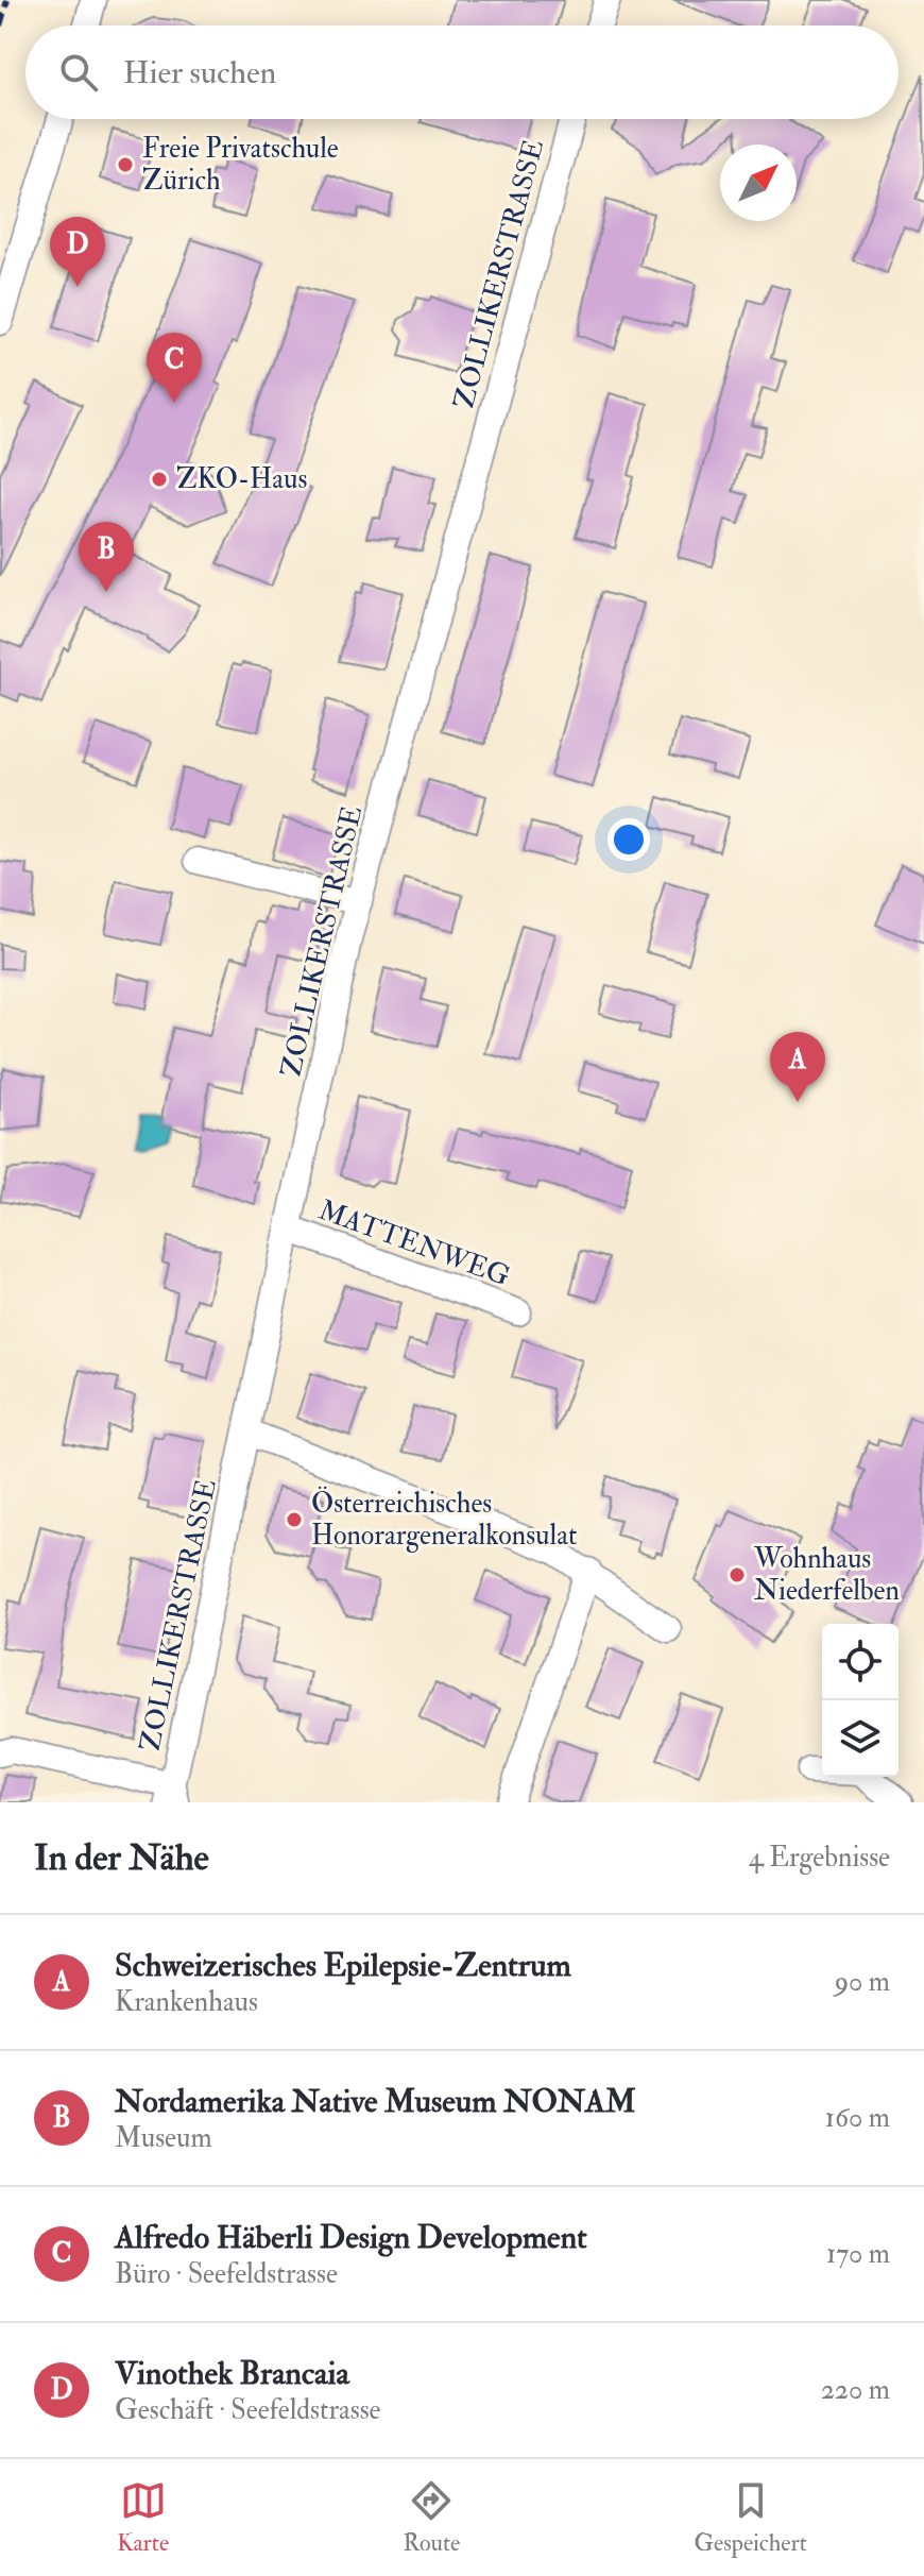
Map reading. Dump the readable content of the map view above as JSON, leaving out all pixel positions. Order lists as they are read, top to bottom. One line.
{"streets":{"street":["ZOLLIKERSTRASSE","MATTENWEG"]},"crossings":[["ZOLLIKERSTRASSE","MATTENWEG"]],"places":["Freie Privatschule Zürich","ZKO-Haus","Österreichisches Honorargeneralkonsulat","Wohnhaus Niederfelben"],"north":"top right","page":{"search":"Hier suchen","pins":["D","C","B","A"],"heading":["In der Nähe","4 Ergebnisse"],"list":[{"mark":"A","name":"Schweizerisches Epilepsie-Zentrum","note":"Krankenhaus","value":"90 m"},{"mark":"B","name":"Nordamerika Native Museum NONAM","note":"Museum","value":"160 m"},{"mark":"C","name":"Alfredo Häberli Design Development","note":"Büro · Seefeldstrasse","value":"170 m"},{"mark":"D","name":"Vinothek Brancaia","note":"Geschäft · Seefeldstrasse","value":"220 m"}],"nav":["Karte","Route","Gespeichert"]}}
